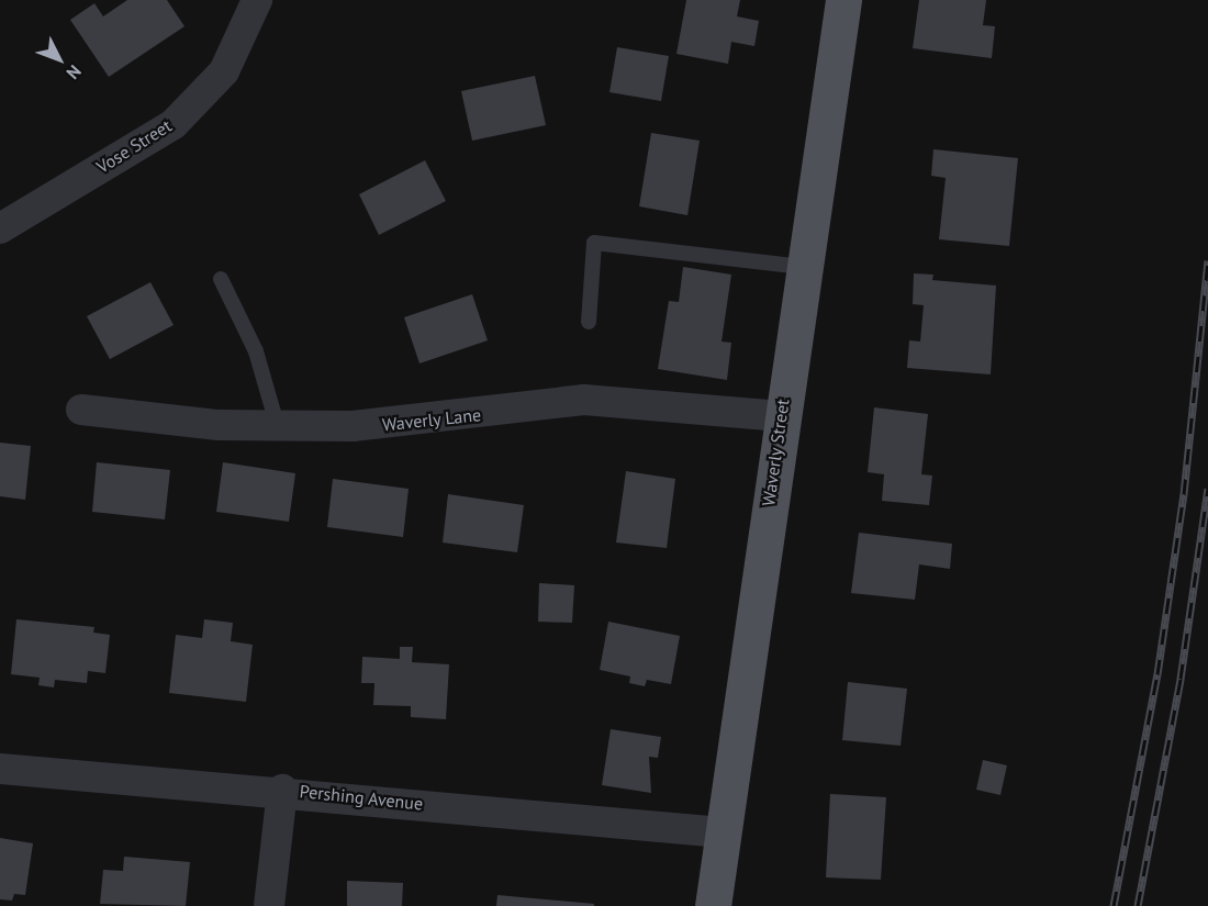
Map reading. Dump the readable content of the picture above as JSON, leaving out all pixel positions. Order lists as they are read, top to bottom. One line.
{"streets":{"main road":["Waverly Street"],"street":["Vose Street","Waverly Lane","Pershing Avenue"]},"crossings":[["Waverly Lane","Waverly Street"],["Waverly Street","Pershing Avenue"]],"north":"bottom right"}
